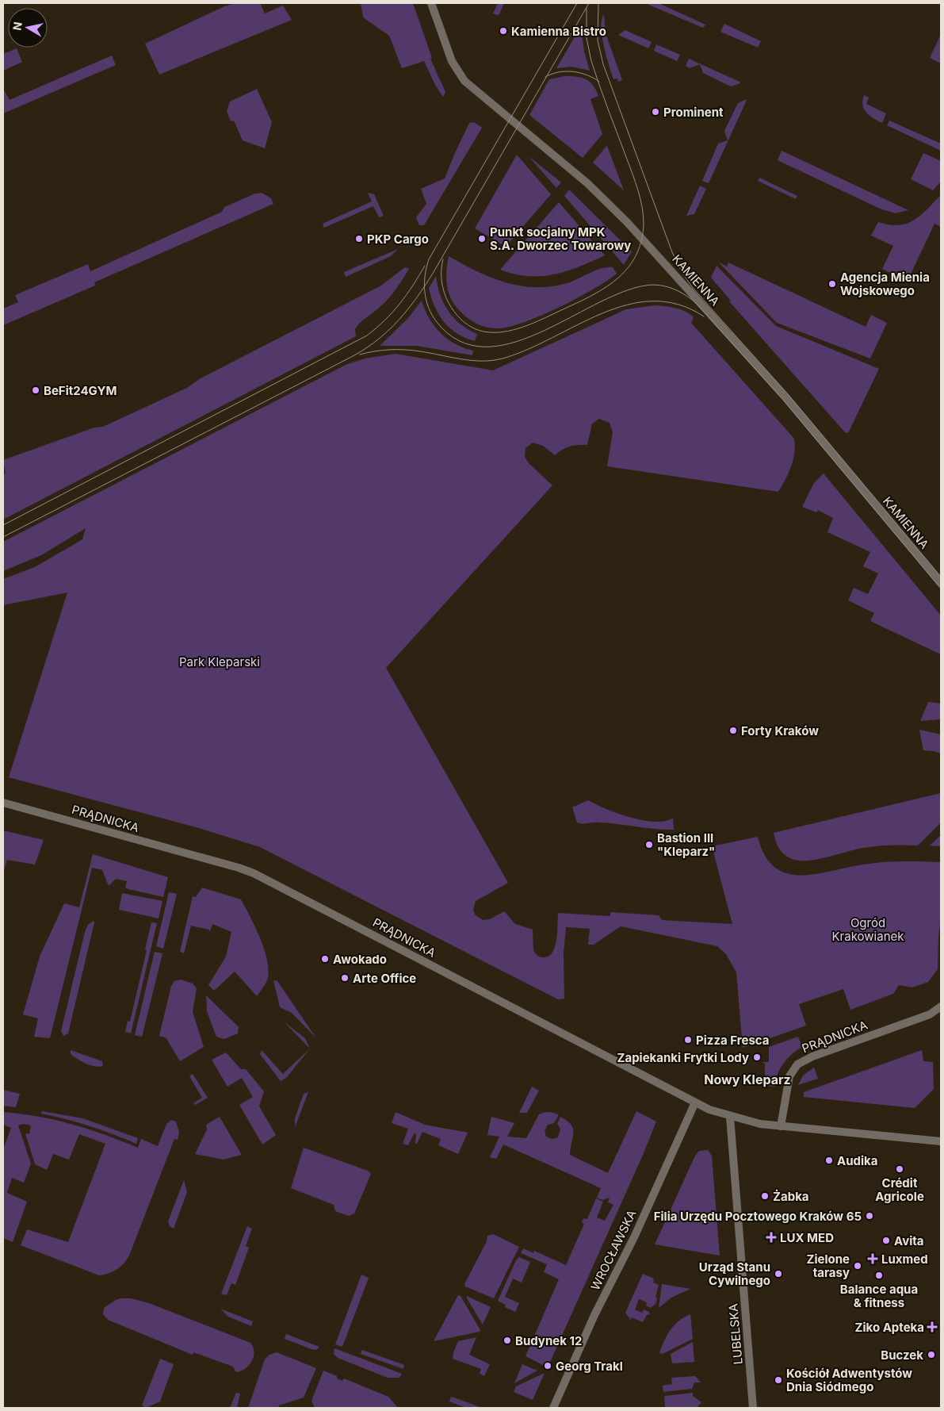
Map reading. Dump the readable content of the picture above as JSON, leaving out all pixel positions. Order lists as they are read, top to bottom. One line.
{"streets":{"street":["KAMIENNA","PRĄDNICKA","WROCŁAWSKA","LUBELSKA"]},"crossings":[["PRĄDNICKA","WROCŁAWSKA"],["PRĄDNICKA","LUBELSKA"]],"districts":["Nowy Kleparz"],"parks":["Park Kleparski","Ogród Krakowianek"],"places":{"other":["Kamienna Bistro","Prominent","PKP Cargo","Punkt socjalny MPK S.A. Dworzec Towarowy","Agencja Mienia Wojskowego","BeFit24GYM","Forty Kraków","Bastion III \"Kleparz\"","Awokado","Arte Office","Pizza Fresca","Zapiekanki Frytki Lody","Audika","Crédit Agricole","Żabka","Filia Urzędu Pocztowego Kraków 65","Avita","Zielone tarasy","Urząd Stanu Cywilnego","Balance aqua & fitness","Budynek 12","Buczek","Georg Trakl","Kościół Adwentystów Dnia Siódmego"],"health":["LUX MED","Luxmed","Ziko Apteka"]},"north":"left"}
